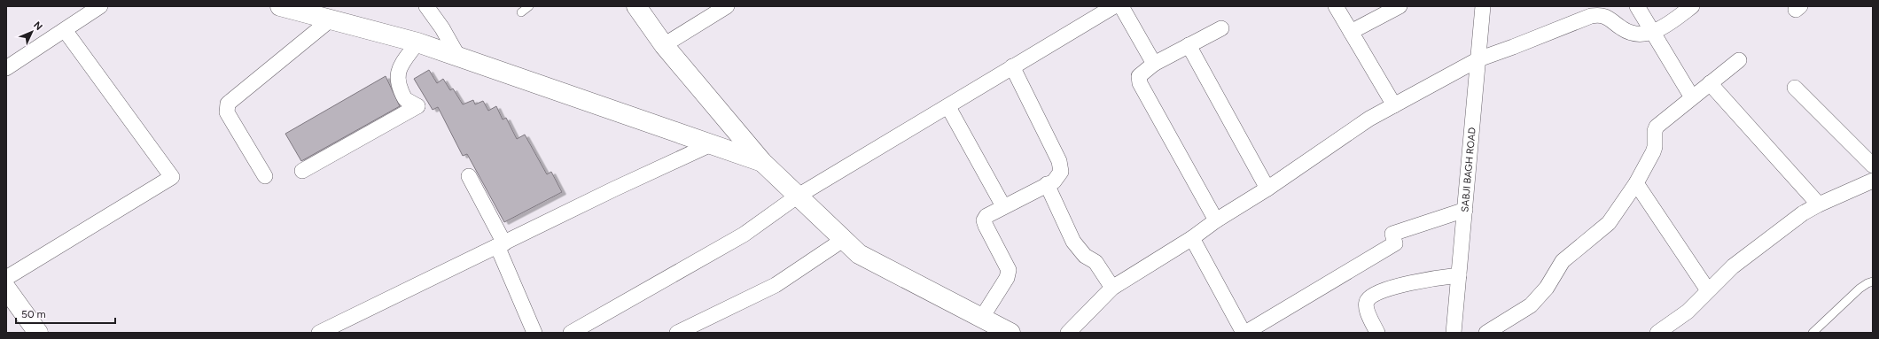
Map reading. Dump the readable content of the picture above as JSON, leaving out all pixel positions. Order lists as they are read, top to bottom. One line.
{"streets":{"street":["SABJI BAGH ROAD"]},"scale_bar":"50 m","north":"top right"}
